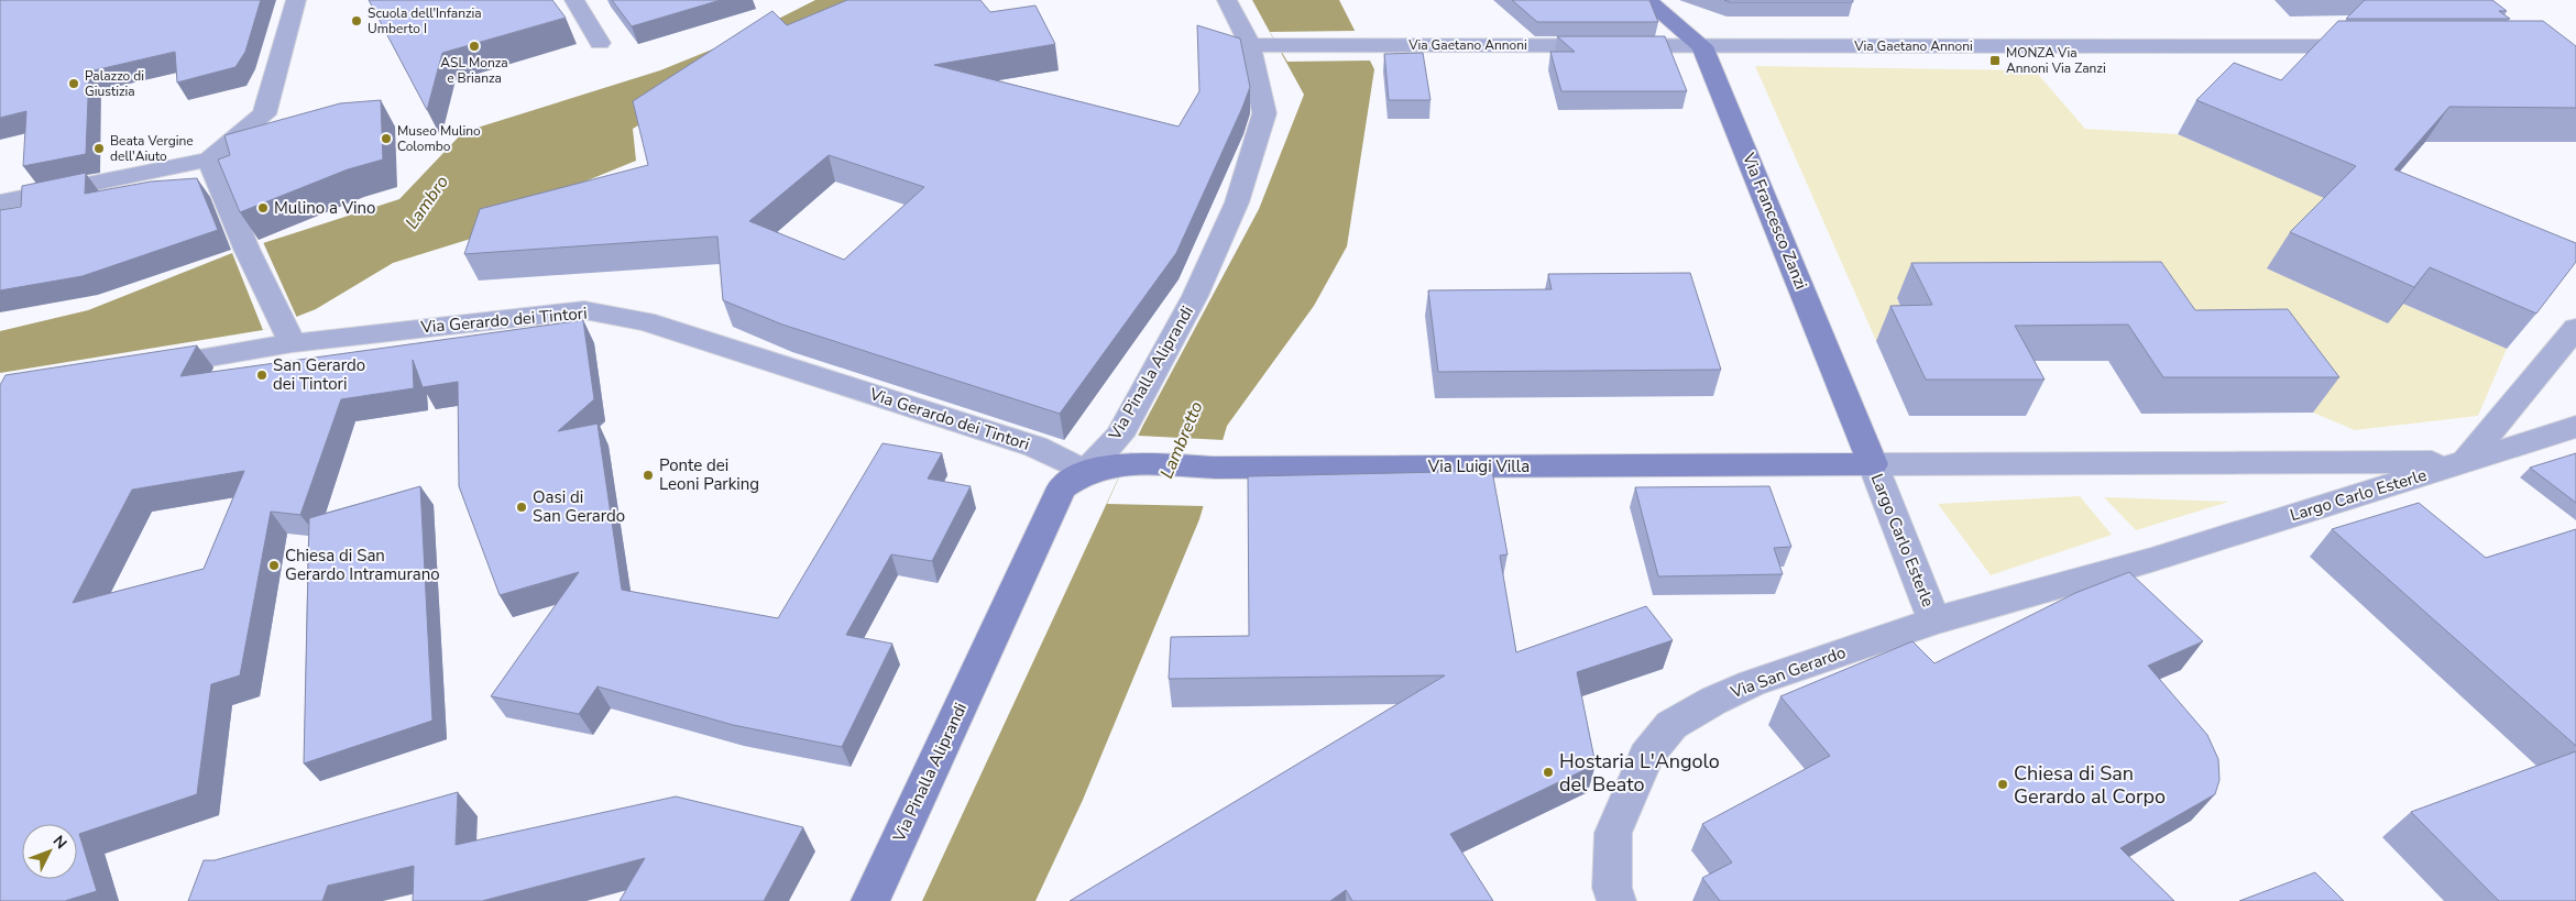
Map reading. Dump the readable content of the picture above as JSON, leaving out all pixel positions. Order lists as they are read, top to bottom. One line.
{"streets":{"street":["Via Gaetano Annoni","Via Francesco Zanzi","Via Gerardo dei Tintori","Via Pinalla Aliprandi","Via Luigi Villa","Largo Carlo Esterle","Via San Gerardo"]},"crossings":[["Via Gaetano Annoni","Via Francesco Zanzi"],["Via Gaetano Annoni","Via Pinalla Aliprandi"],["Via Francesco Zanzi","Via Luigi Villa"],["Via Francesco Zanzi","Largo Carlo Esterle"],["Via Gerardo dei Tintori","Via Pinalla Aliprandi"],["Via Gerardo dei Tintori","Via Luigi Villa"],["Via Pinalla Aliprandi","Via Luigi Villa"],["Via Luigi Villa","Largo Carlo Esterle"],["Largo Carlo Esterle","Via San Gerardo"]],"water":["Lambro","Lambretto"],"places":{"other":["Scuola dell'Infanzia Umberto I","ASL Monza e Brianza","Palazzo di Giustizia","Museo Mulino Colombo","Beata Vergine dell'Aiuto","Mulino a Vino","San Gerardo dei Tintori","Ponte dei Leoni Parking","Oasi di San Gerardo","Chiesa di San Gerardo Intramurano","Hostaria L'Angolo del Beato","Chiesa di San Gerardo al Corpo"],"transit":["MONZA Via Annoni Via Zanzi"]},"north":"top right"}
